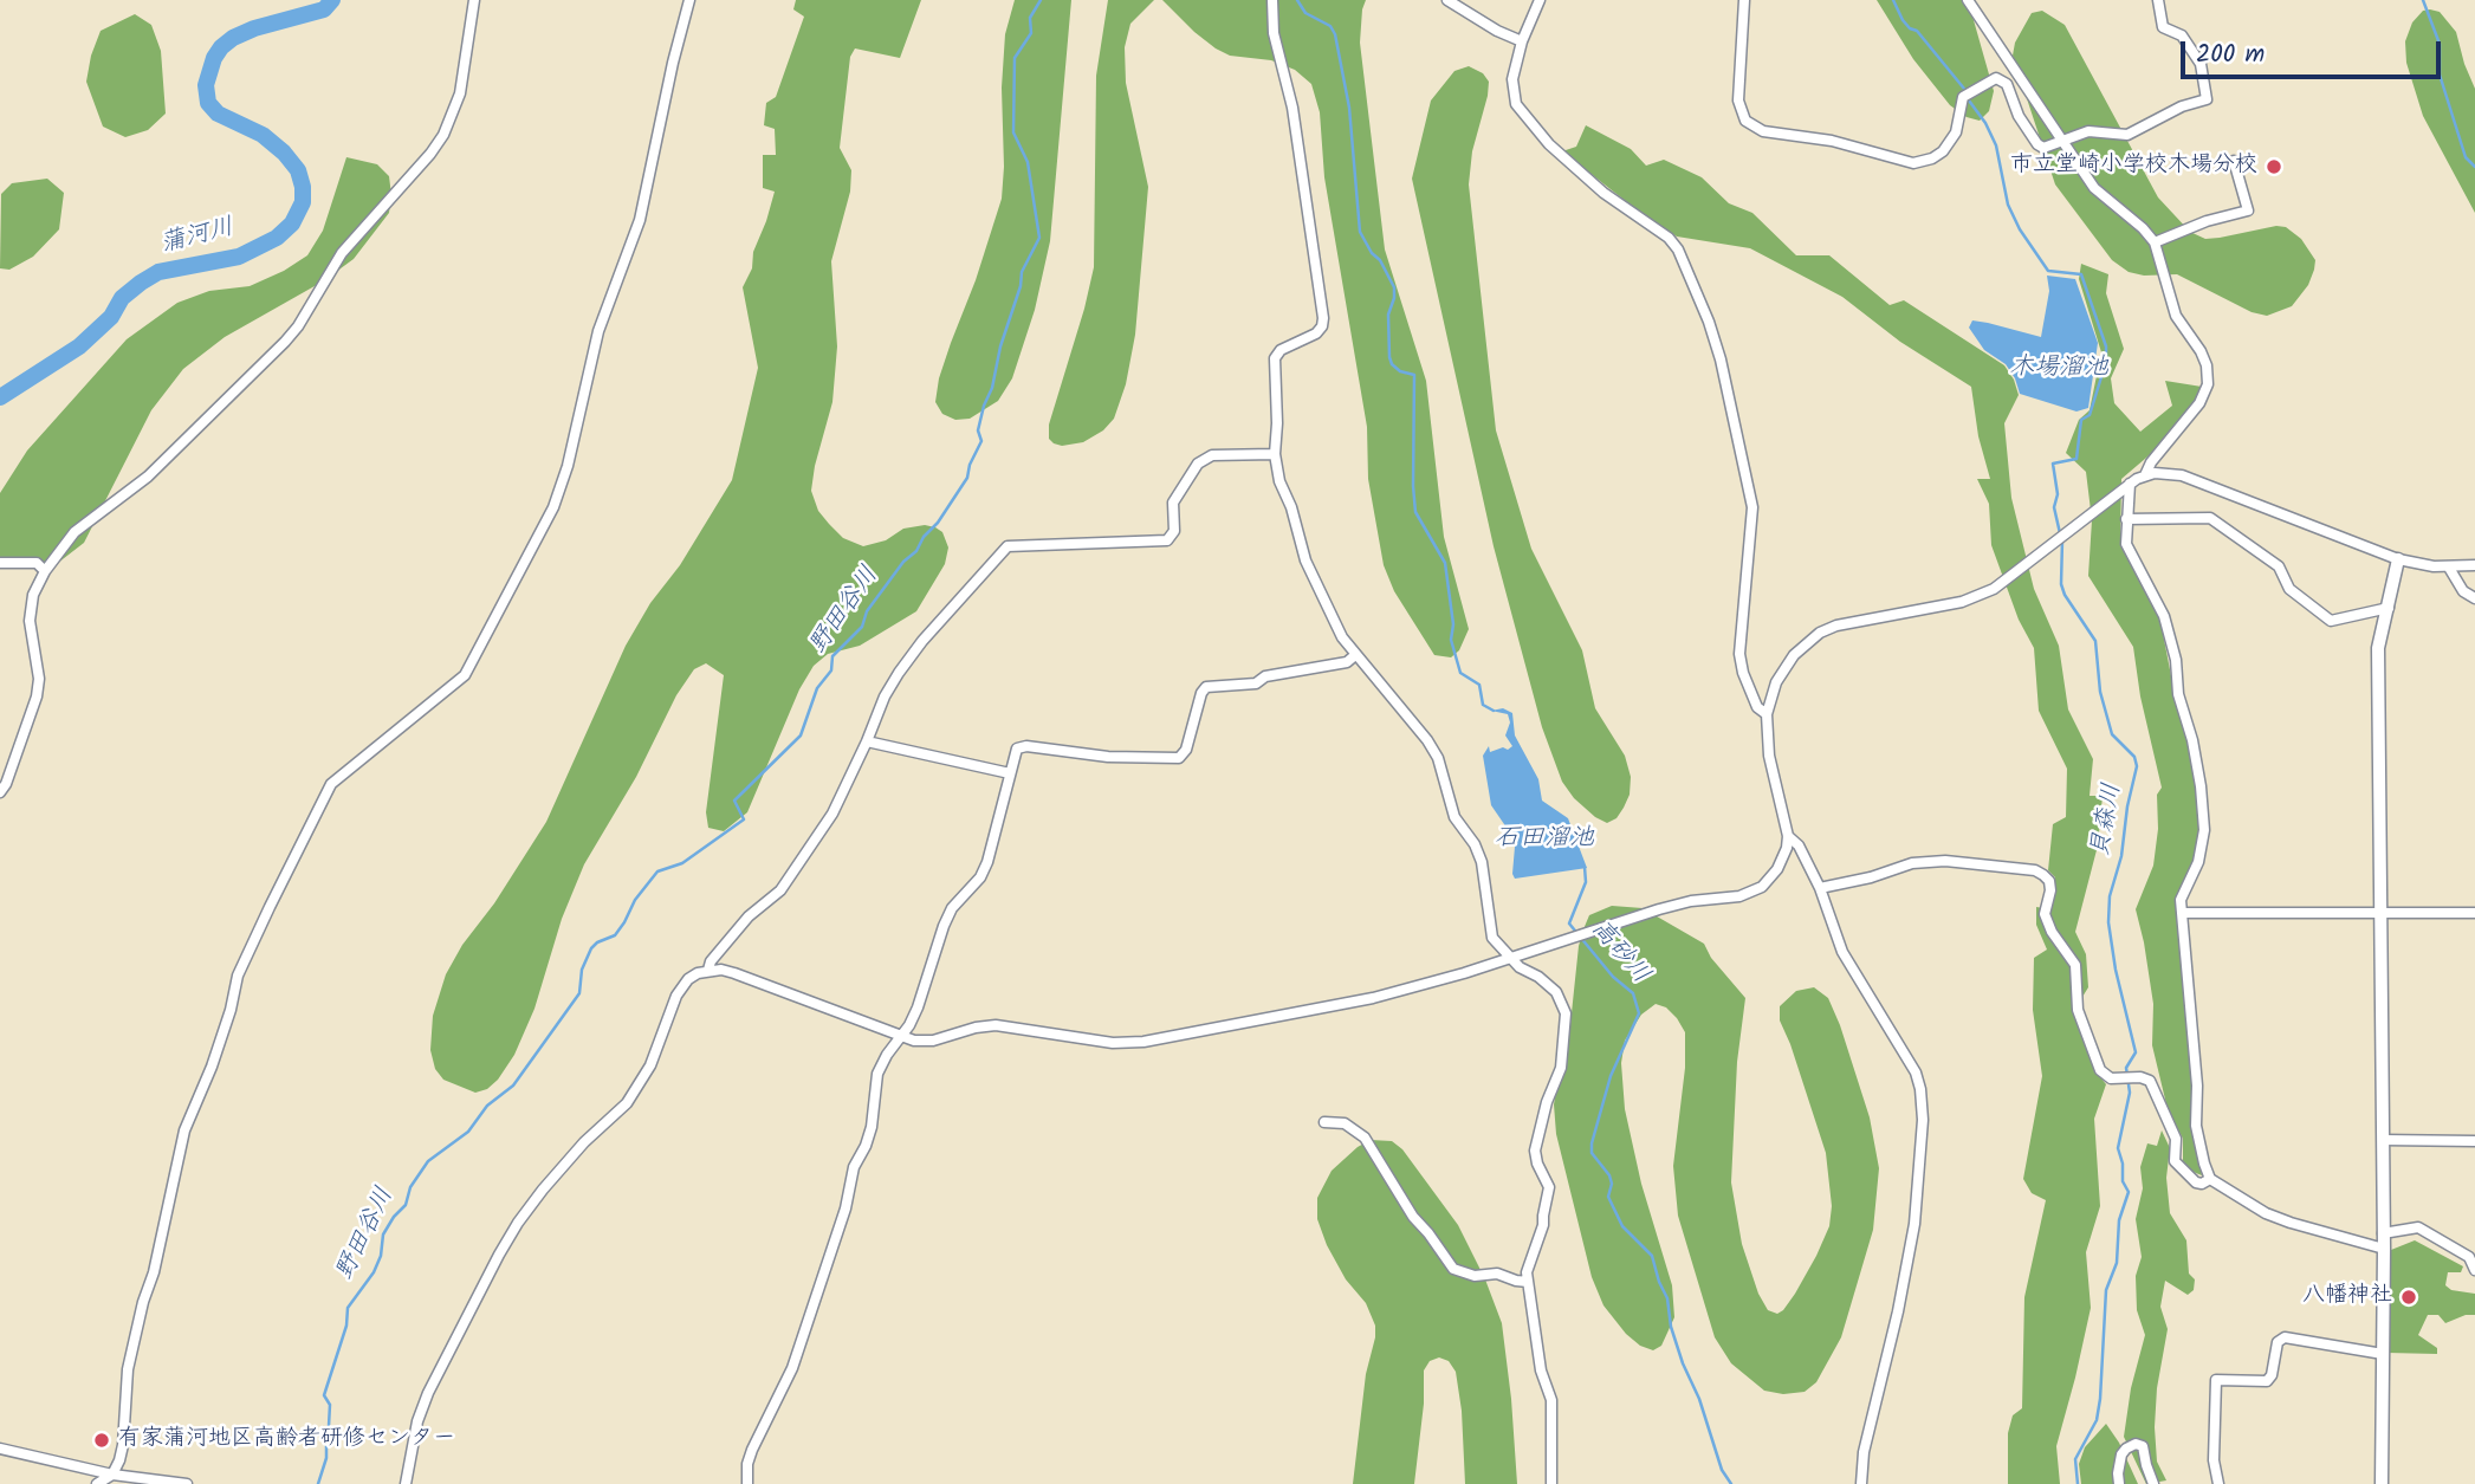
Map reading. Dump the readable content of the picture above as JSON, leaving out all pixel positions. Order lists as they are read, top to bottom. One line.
{"water":["蒲河川","木場溜池","野田谷川","貝森川","石田溜池","高砂川"],"places":["市立堂崎小学校木場分校","八幡神社","有家蒲河地区高齢者研修センター"],"scale_bar":"200 m"}
